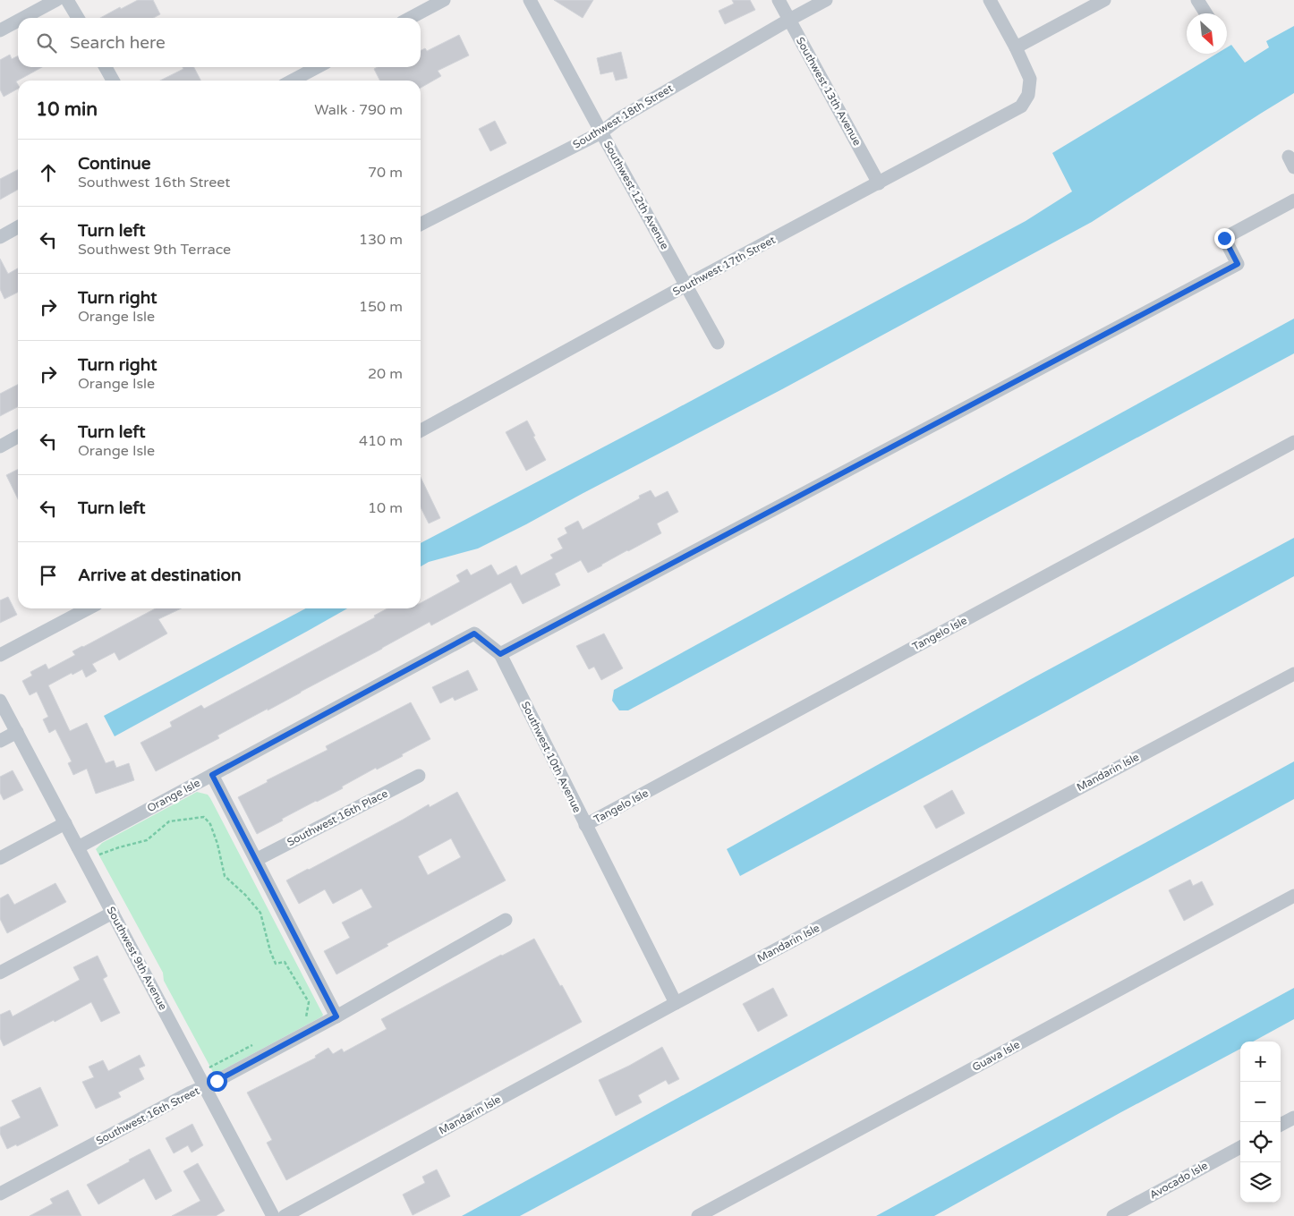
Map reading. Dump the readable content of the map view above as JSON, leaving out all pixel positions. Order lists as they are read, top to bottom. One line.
{"streets":{"street":["Southwest 13th Avenue","Southwest 18th Street","Southwest 12th Avenue","Southwest 17th Street","Tangelo Isle","Southwest 10th Avenue","Mandarin Isle","Orange Isle","Southwest 16th Place","Southwest 9th Avenue","Guava Isle","Southwest 16th Street","Avocado Isle"]},"crossings":[["Southwest 13th Avenue","Southwest 18th Street"],["Southwest 13th Avenue","Southwest 17th Street"],["Southwest 18th Street","Southwest 12th Avenue"],["Southwest 12th Avenue","Southwest 17th Street"],["Tangelo Isle","Southwest 10th Avenue"],["Southwest 10th Avenue","Mandarin Isle"],["Southwest 10th Avenue","Orange Isle"],["Orange Isle","Southwest 9th Avenue"],["Southwest 9th Avenue","Southwest 16th Street"]],"north":"bottom right","page":{"search":"Search here","heading":["10 min","Walk · 790 m"],"list":[["Continue","Southwest 16th Street","70 m"],["Turn left","Southwest 9th Terrace","130 m"],["Turn right","Orange Isle","150 m"],["Turn right","Orange Isle","20 m"],["Turn left","Orange Isle","410 m"],["Turn left","10 m"],"Arrive at destination"],"map_buttons":["+","−"]}}
